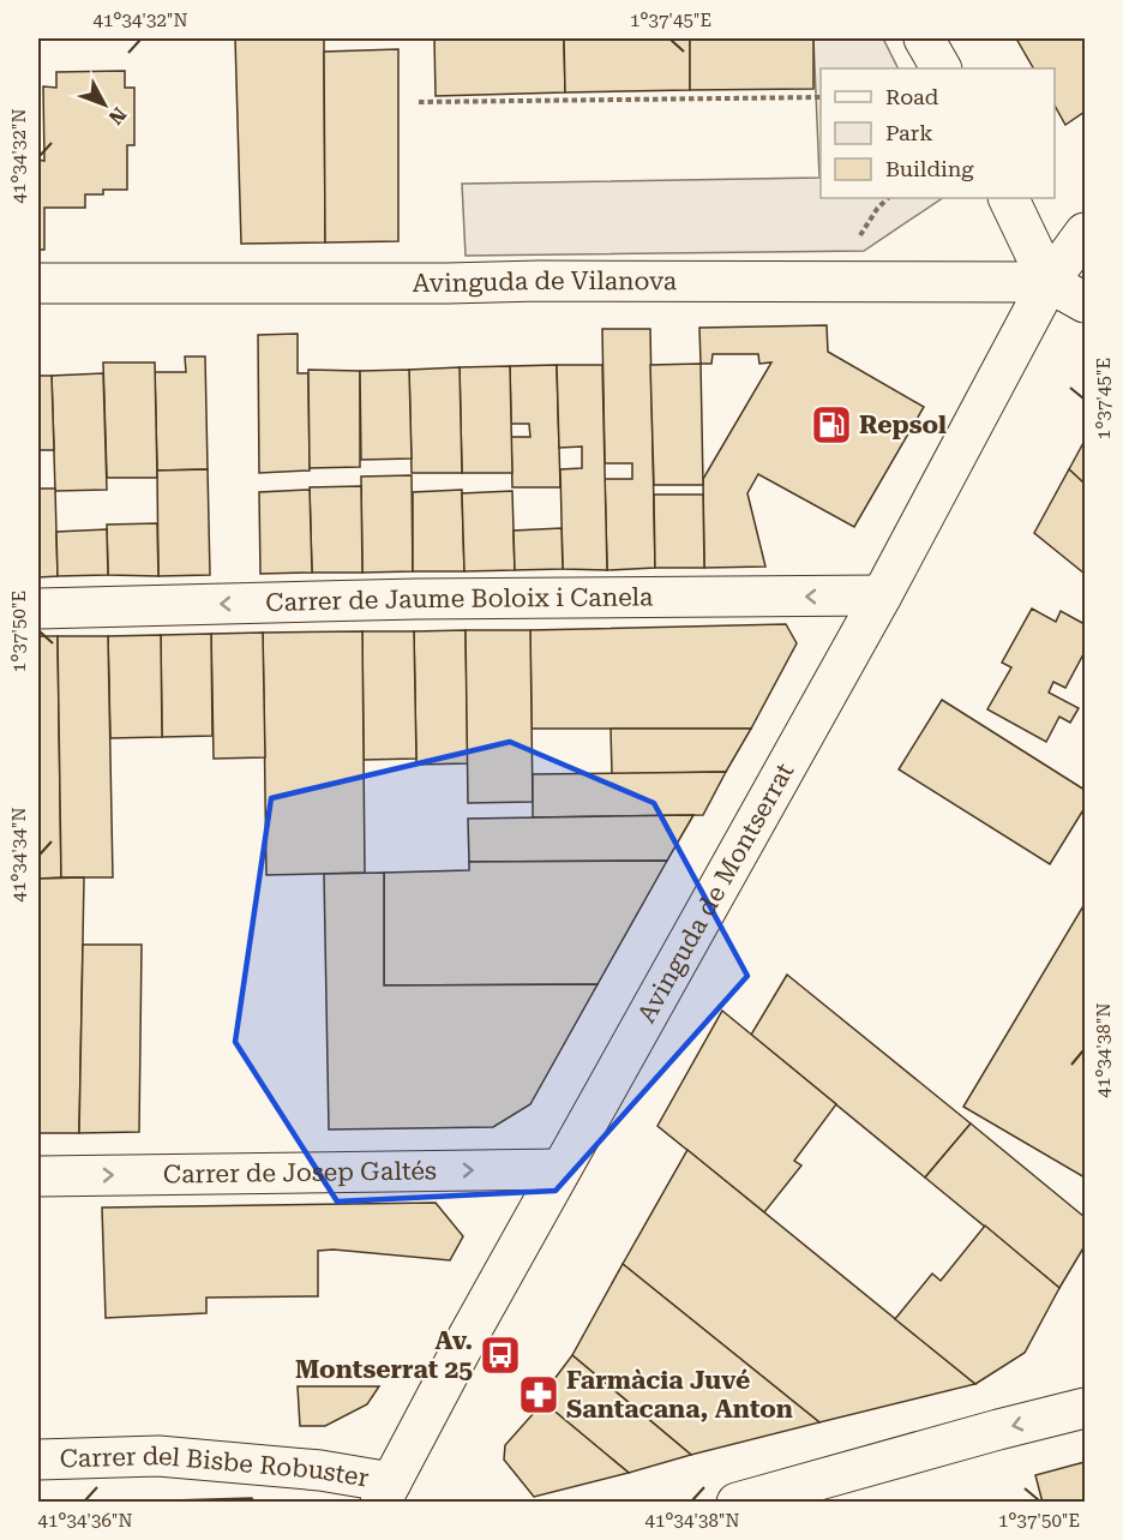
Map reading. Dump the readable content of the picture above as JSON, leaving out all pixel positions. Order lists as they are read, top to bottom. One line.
{"streets":{"street":["Avinguda de Vilanova","Carrer de Jaume Boloix i Canela","Avinguda de Montserrat","Carrer de Josep Galtés","Carrer del Bisbe Robuster"]},"crossings":[["Avinguda de Vilanova","Avinguda de Montserrat"],["Carrer de Jaume Boloix i Canela","Avinguda de Montserrat"],["Avinguda de Montserrat","Carrer de Josep Galtés"],["Avinguda de Montserrat","Carrer del Bisbe Robuster"]],"one_way":["Carrer de Jaume Boloix i Canela","Carrer de Josep Galtés"],"places":{"fuel station":["Repsol"],"bus stop":["Av. Montserrat 25"],"pharmacy":["Farmàcia Juvé Santacana, Anton"]},"legend":["Road","Park","Building"],"north":"bottom right","coordinates":["41°34'32\"N","1°37'45\"E","1°37'50\"E","41°34'34\"N","41°34'38\"N","41°34'36\"N"]}
